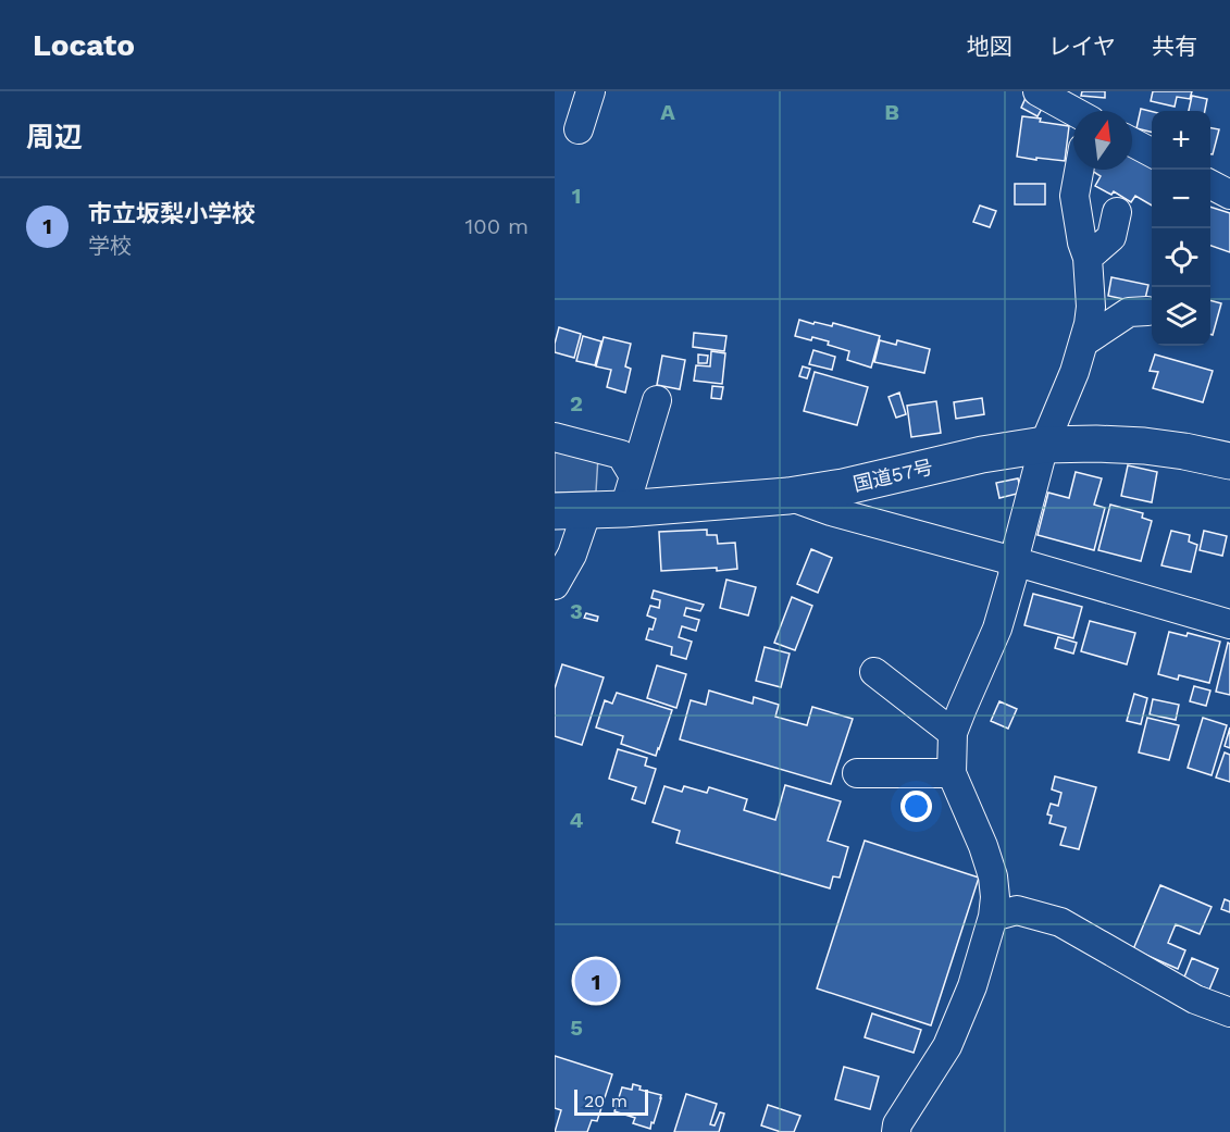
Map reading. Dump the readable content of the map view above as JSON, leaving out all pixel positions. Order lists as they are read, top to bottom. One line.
{"streets":{"highway":["国道57号"]},"scale_bar":"20 m","north":"top","page":{"header":"Locato","nav":["地図","レイヤ","共有"],"heading":"周辺","map_buttons":["+","−"],"list":[{"mark":"1","name":"市立坂梨小学校","note":"学校","value":"100 m"}],"pins":"1","scale":"20 m"},"grid":{"columns":["A","B"],"rows":["1","2","3","4","5"]}}
